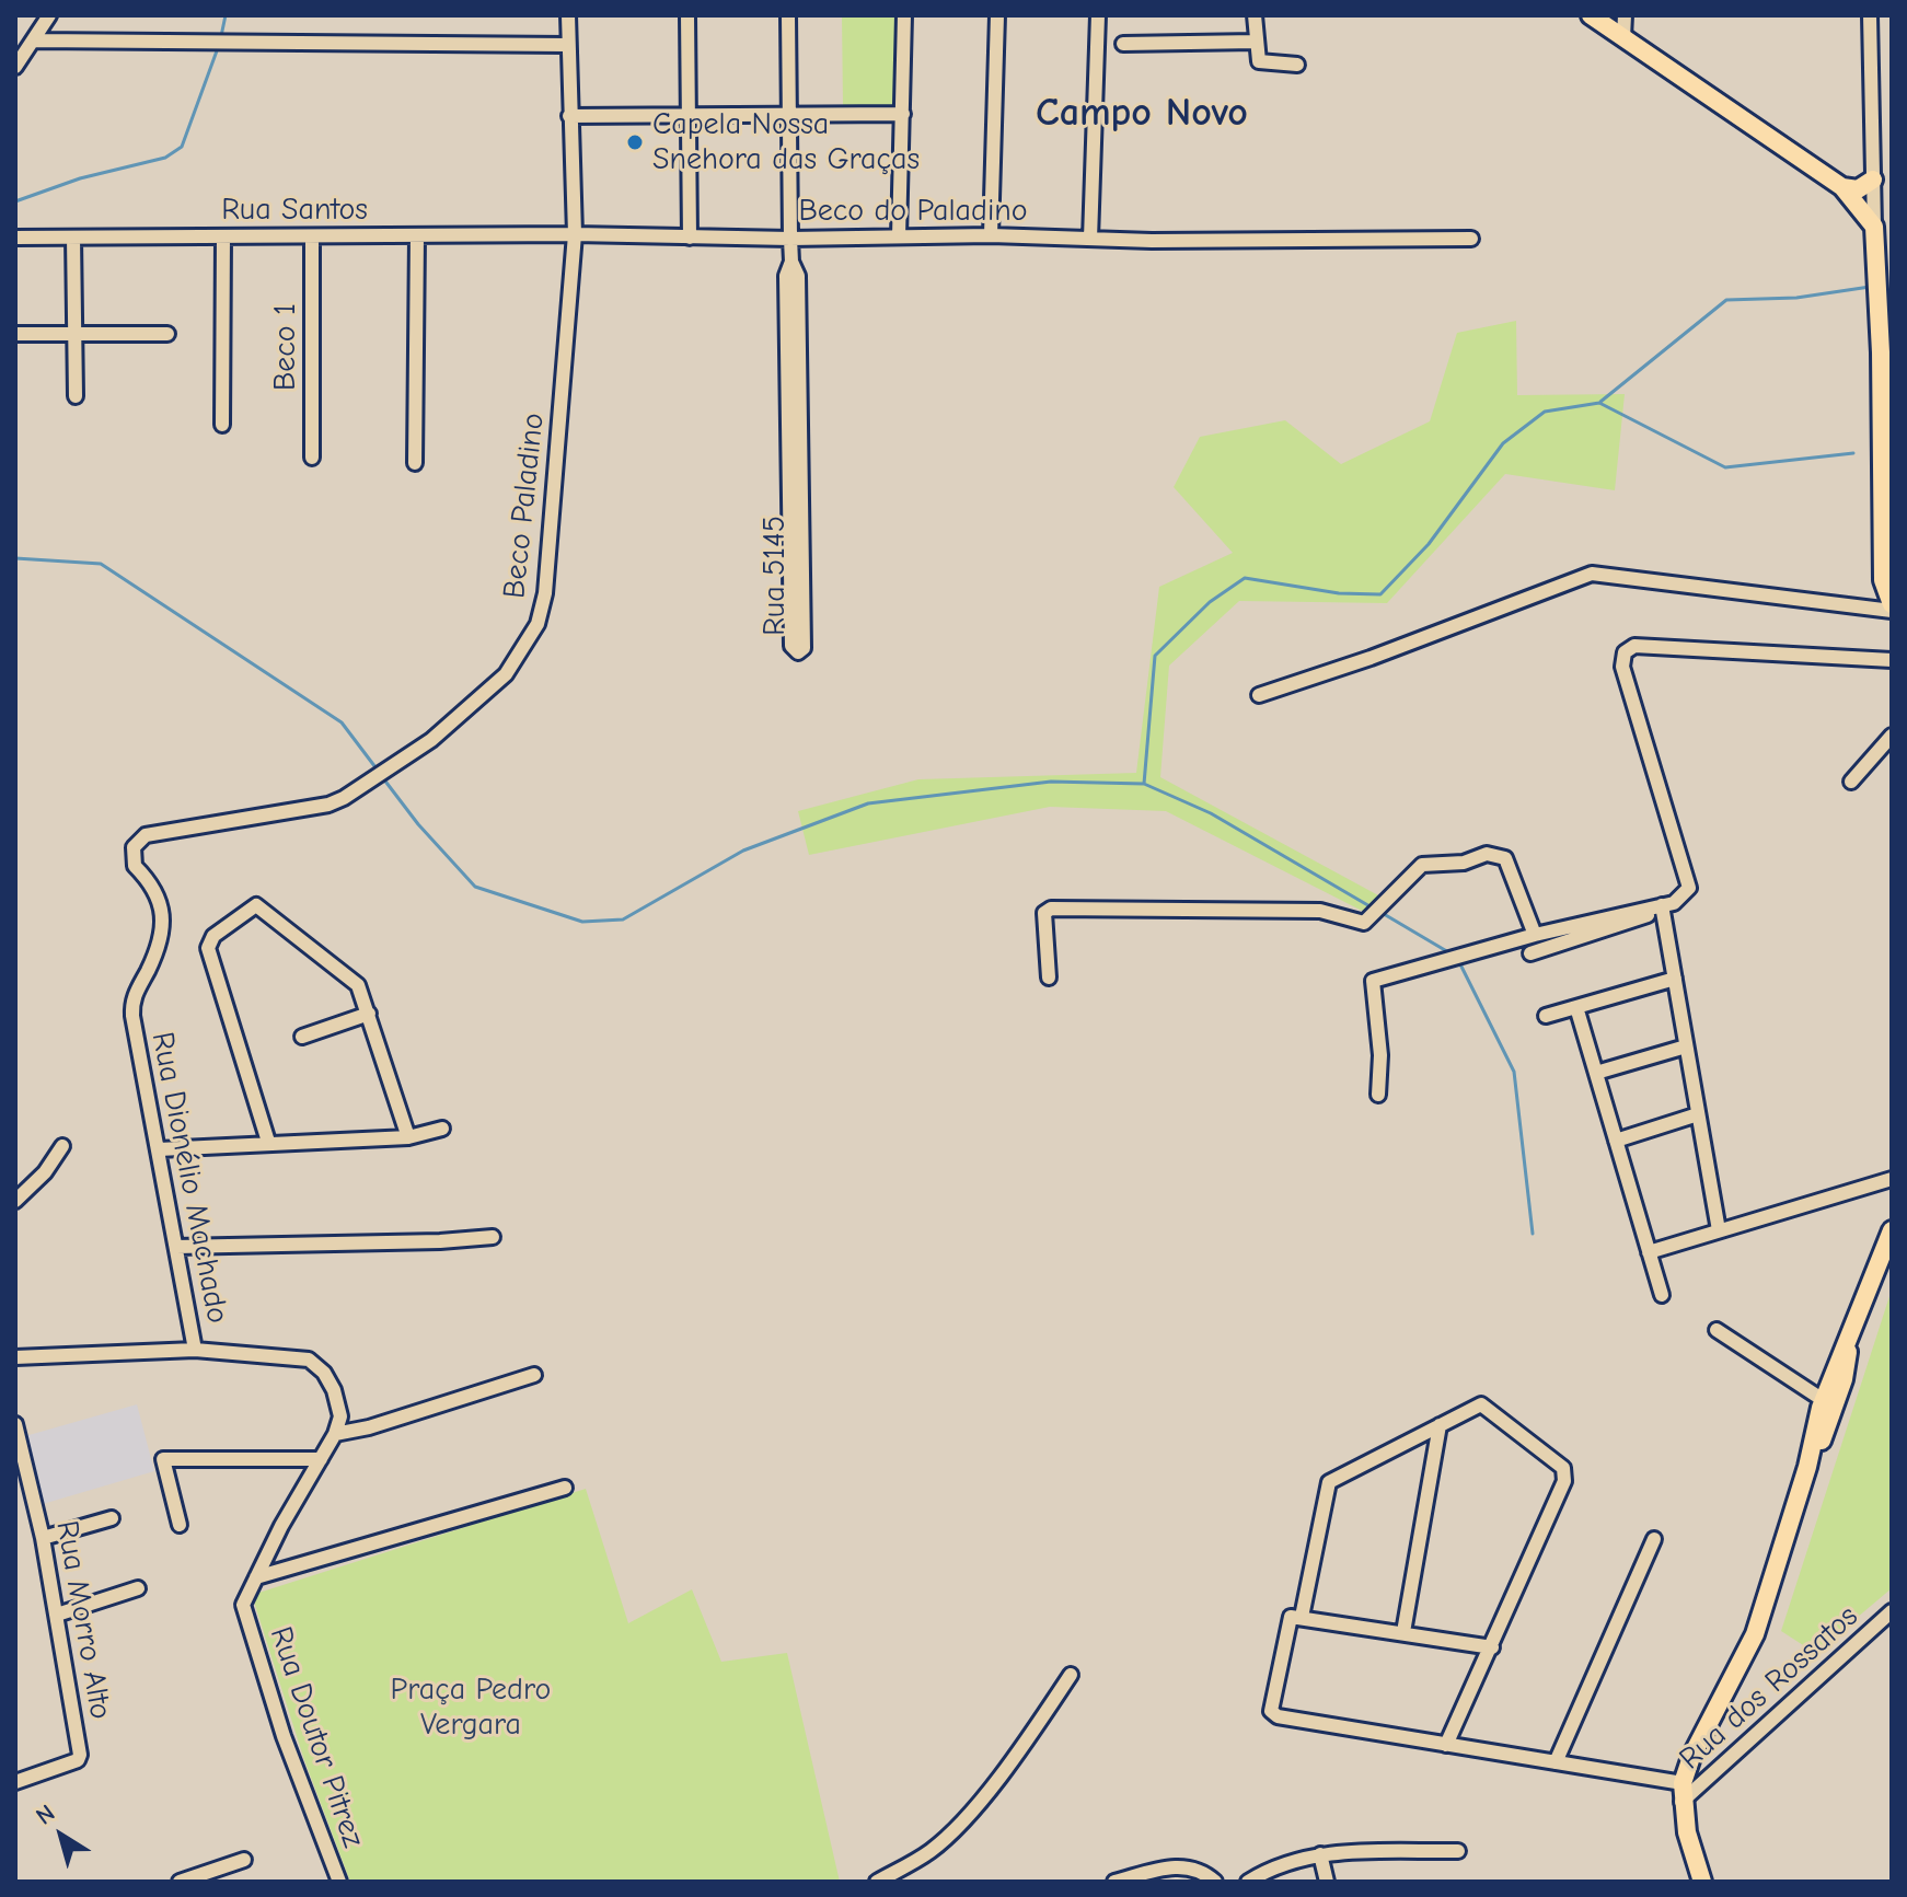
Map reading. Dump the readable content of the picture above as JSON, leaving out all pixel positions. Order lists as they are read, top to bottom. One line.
{"streets":{"street":["Rua Santos","Beco do Paladino","Beco 1","Beco Paladino","Rua 5145","Rua Dionélio Machado","Rua Morro Alto","Rua dos Rossatos","Rua Doutor Pitrez"]},"crossings":[["Rua Santos","Beco do Paladino"],["Rua Santos","Beco 1"],["Rua Santos","Beco Paladino"],["Beco do Paladino","Beco Paladino"],["Beco do Paladino","Rua 5145"],["Beco Paladino","Rua Dionélio Machado"]],"districts":["Campo Novo"],"parks":["Praça Pedro Vergara"],"places":["Capela Nossa Snehora das Graças"],"north":"top left"}
